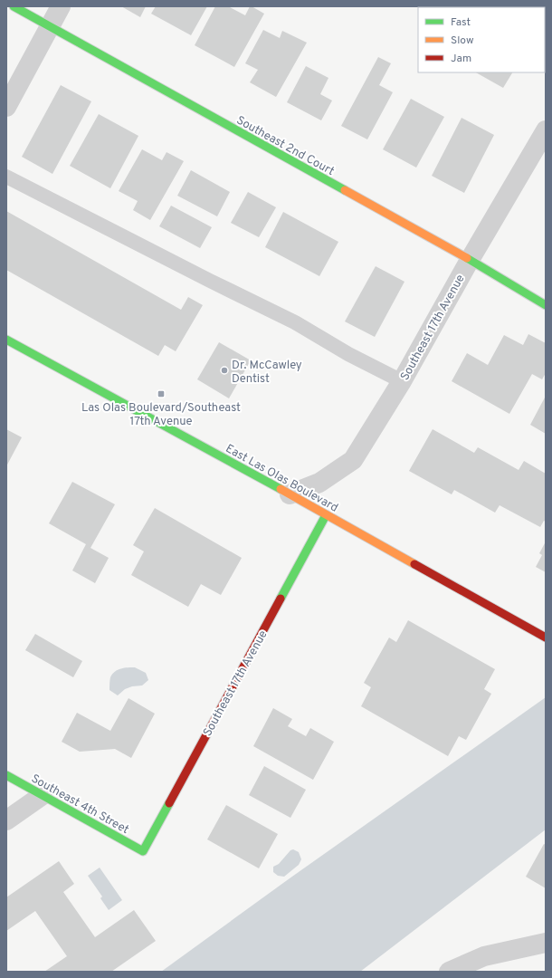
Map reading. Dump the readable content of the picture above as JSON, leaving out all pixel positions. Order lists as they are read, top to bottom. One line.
{"streets":{"street":["Southeast 2nd Court","Southeast 17th Avenue","East Las Olas Boulevard","Southeast 4th Street"]},"crossings":[["Southeast 2nd Court","Southeast 17th Avenue"],["Southeast 17th Avenue","East Las Olas Boulevard"],["Southeast 17th Avenue","Southeast 4th Street"]],"places":{"other":["Dr. McCawley Dentist"],"transit":["Las Olas Boulevard/Southeast 17th Avenue"]},"legend":["Fast","Slow","Jam"]}
